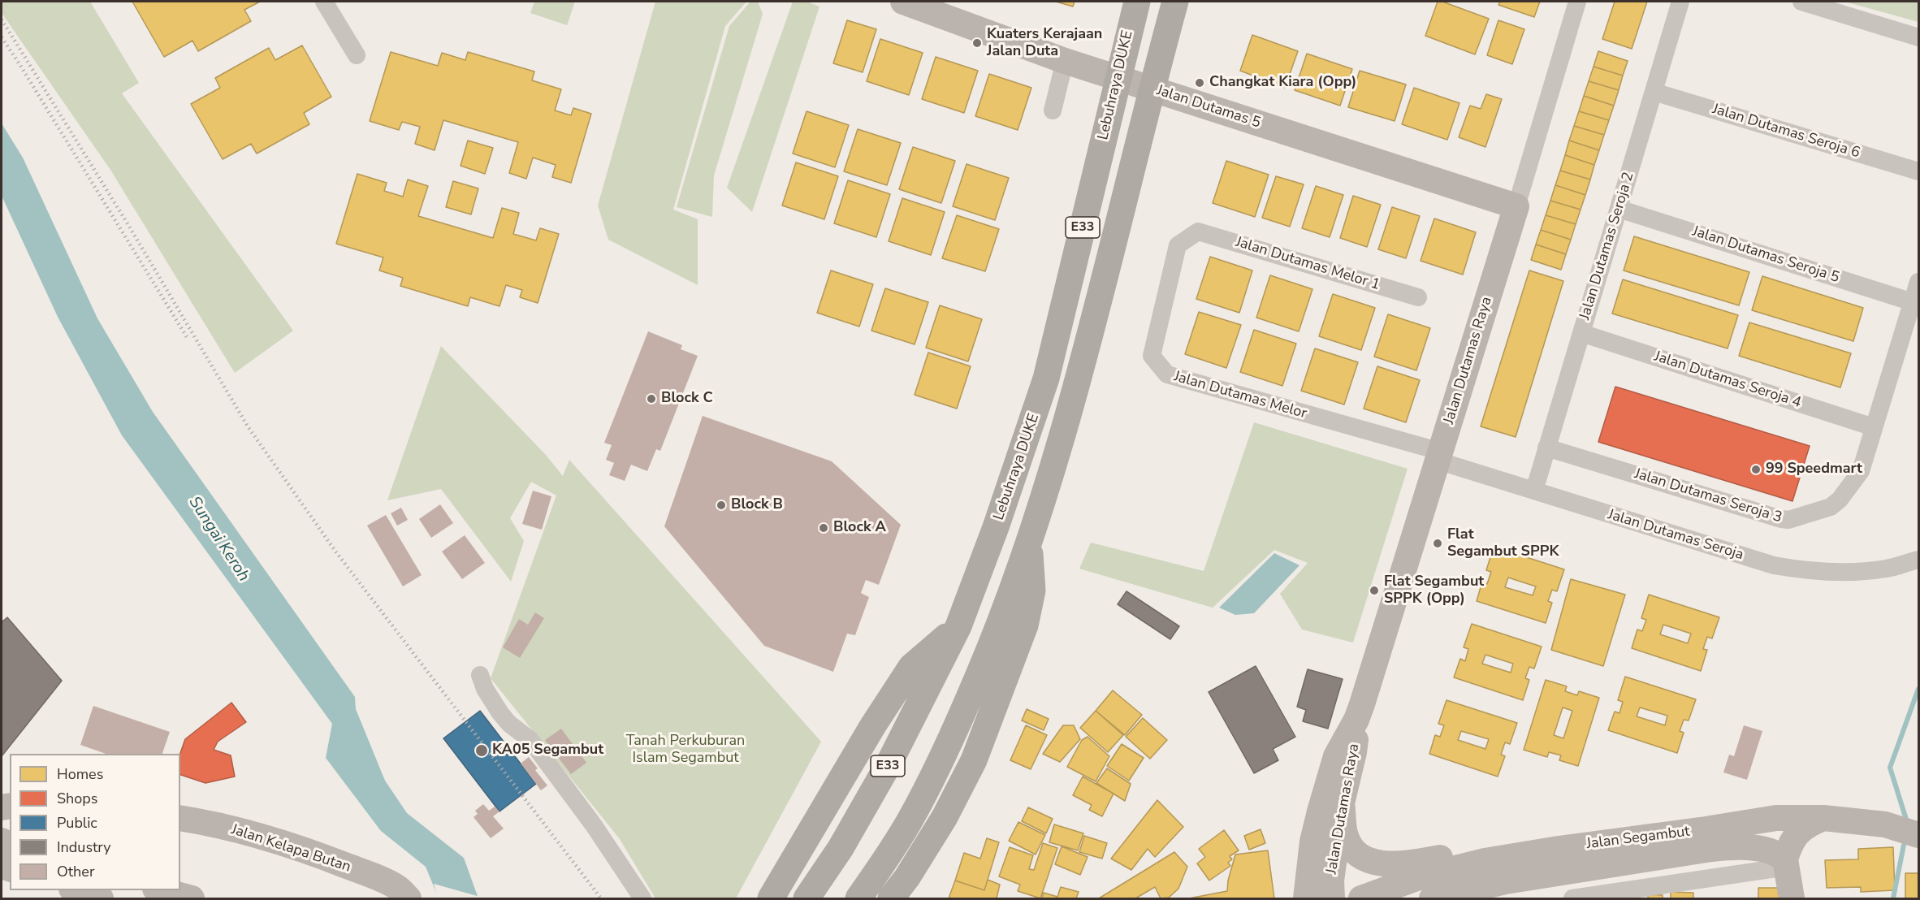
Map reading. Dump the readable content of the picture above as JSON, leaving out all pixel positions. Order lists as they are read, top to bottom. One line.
{"streets":{"highway":["Lebuhraya DUKE","E33"],"main road":["Jalan Dutamas 5","Jalan Dutamas Raya","Jalan Segambut","Jalan Kelapa Butan"],"street":["Jalan Dutamas Seroja 6","Jalan Dutamas Seroja 2","Jalan Dutamas Seroja 5","Jalan Dutamas Melor 1","Jalan Dutamas Seroja 4","Jalan Dutamas Melor","Jalan Dutamas Seroja 3","Jalan Dutamas Seroja"]},"crossings":[["Jalan Dutamas 5","Jalan Dutamas Raya"],["Jalan Dutamas Seroja 6","Jalan Dutamas Seroja 2"],["Jalan Dutamas Seroja 2","Jalan Dutamas Seroja 5"],["Jalan Dutamas Seroja 2","Jalan Dutamas Seroja 4"],["Jalan Dutamas Seroja 2","Jalan Dutamas Seroja 3"],["Jalan Dutamas Seroja 2","Jalan Dutamas Seroja"],["Jalan Dutamas Seroja 5","Jalan Dutamas Seroja 3"],["Jalan Dutamas Melor 1","Jalan Dutamas Melor"],["Jalan Dutamas Raya","Jalan Dutamas Melor"],["Jalan Dutamas Raya","Jalan Dutamas Seroja"],["Jalan Dutamas Seroja 4","Jalan Dutamas Seroja 3"],["Jalan Dutamas Melor","Jalan Dutamas Seroja"]],"water":["Sungai Keroh"],"parks":["Tanah Perkuburan Islam Segambut"],"places":["Kuaters Kerajaan Jalan Duta","Changkat Kiara (Opp)","Block C","99 Speedmart","Block B","Block A","Flat Segambut SPPK","Flat Segambut SPPK (Opp)","KA05 Segambut"],"legend":["Homes","Shops","Public","Industry","Other"]}
